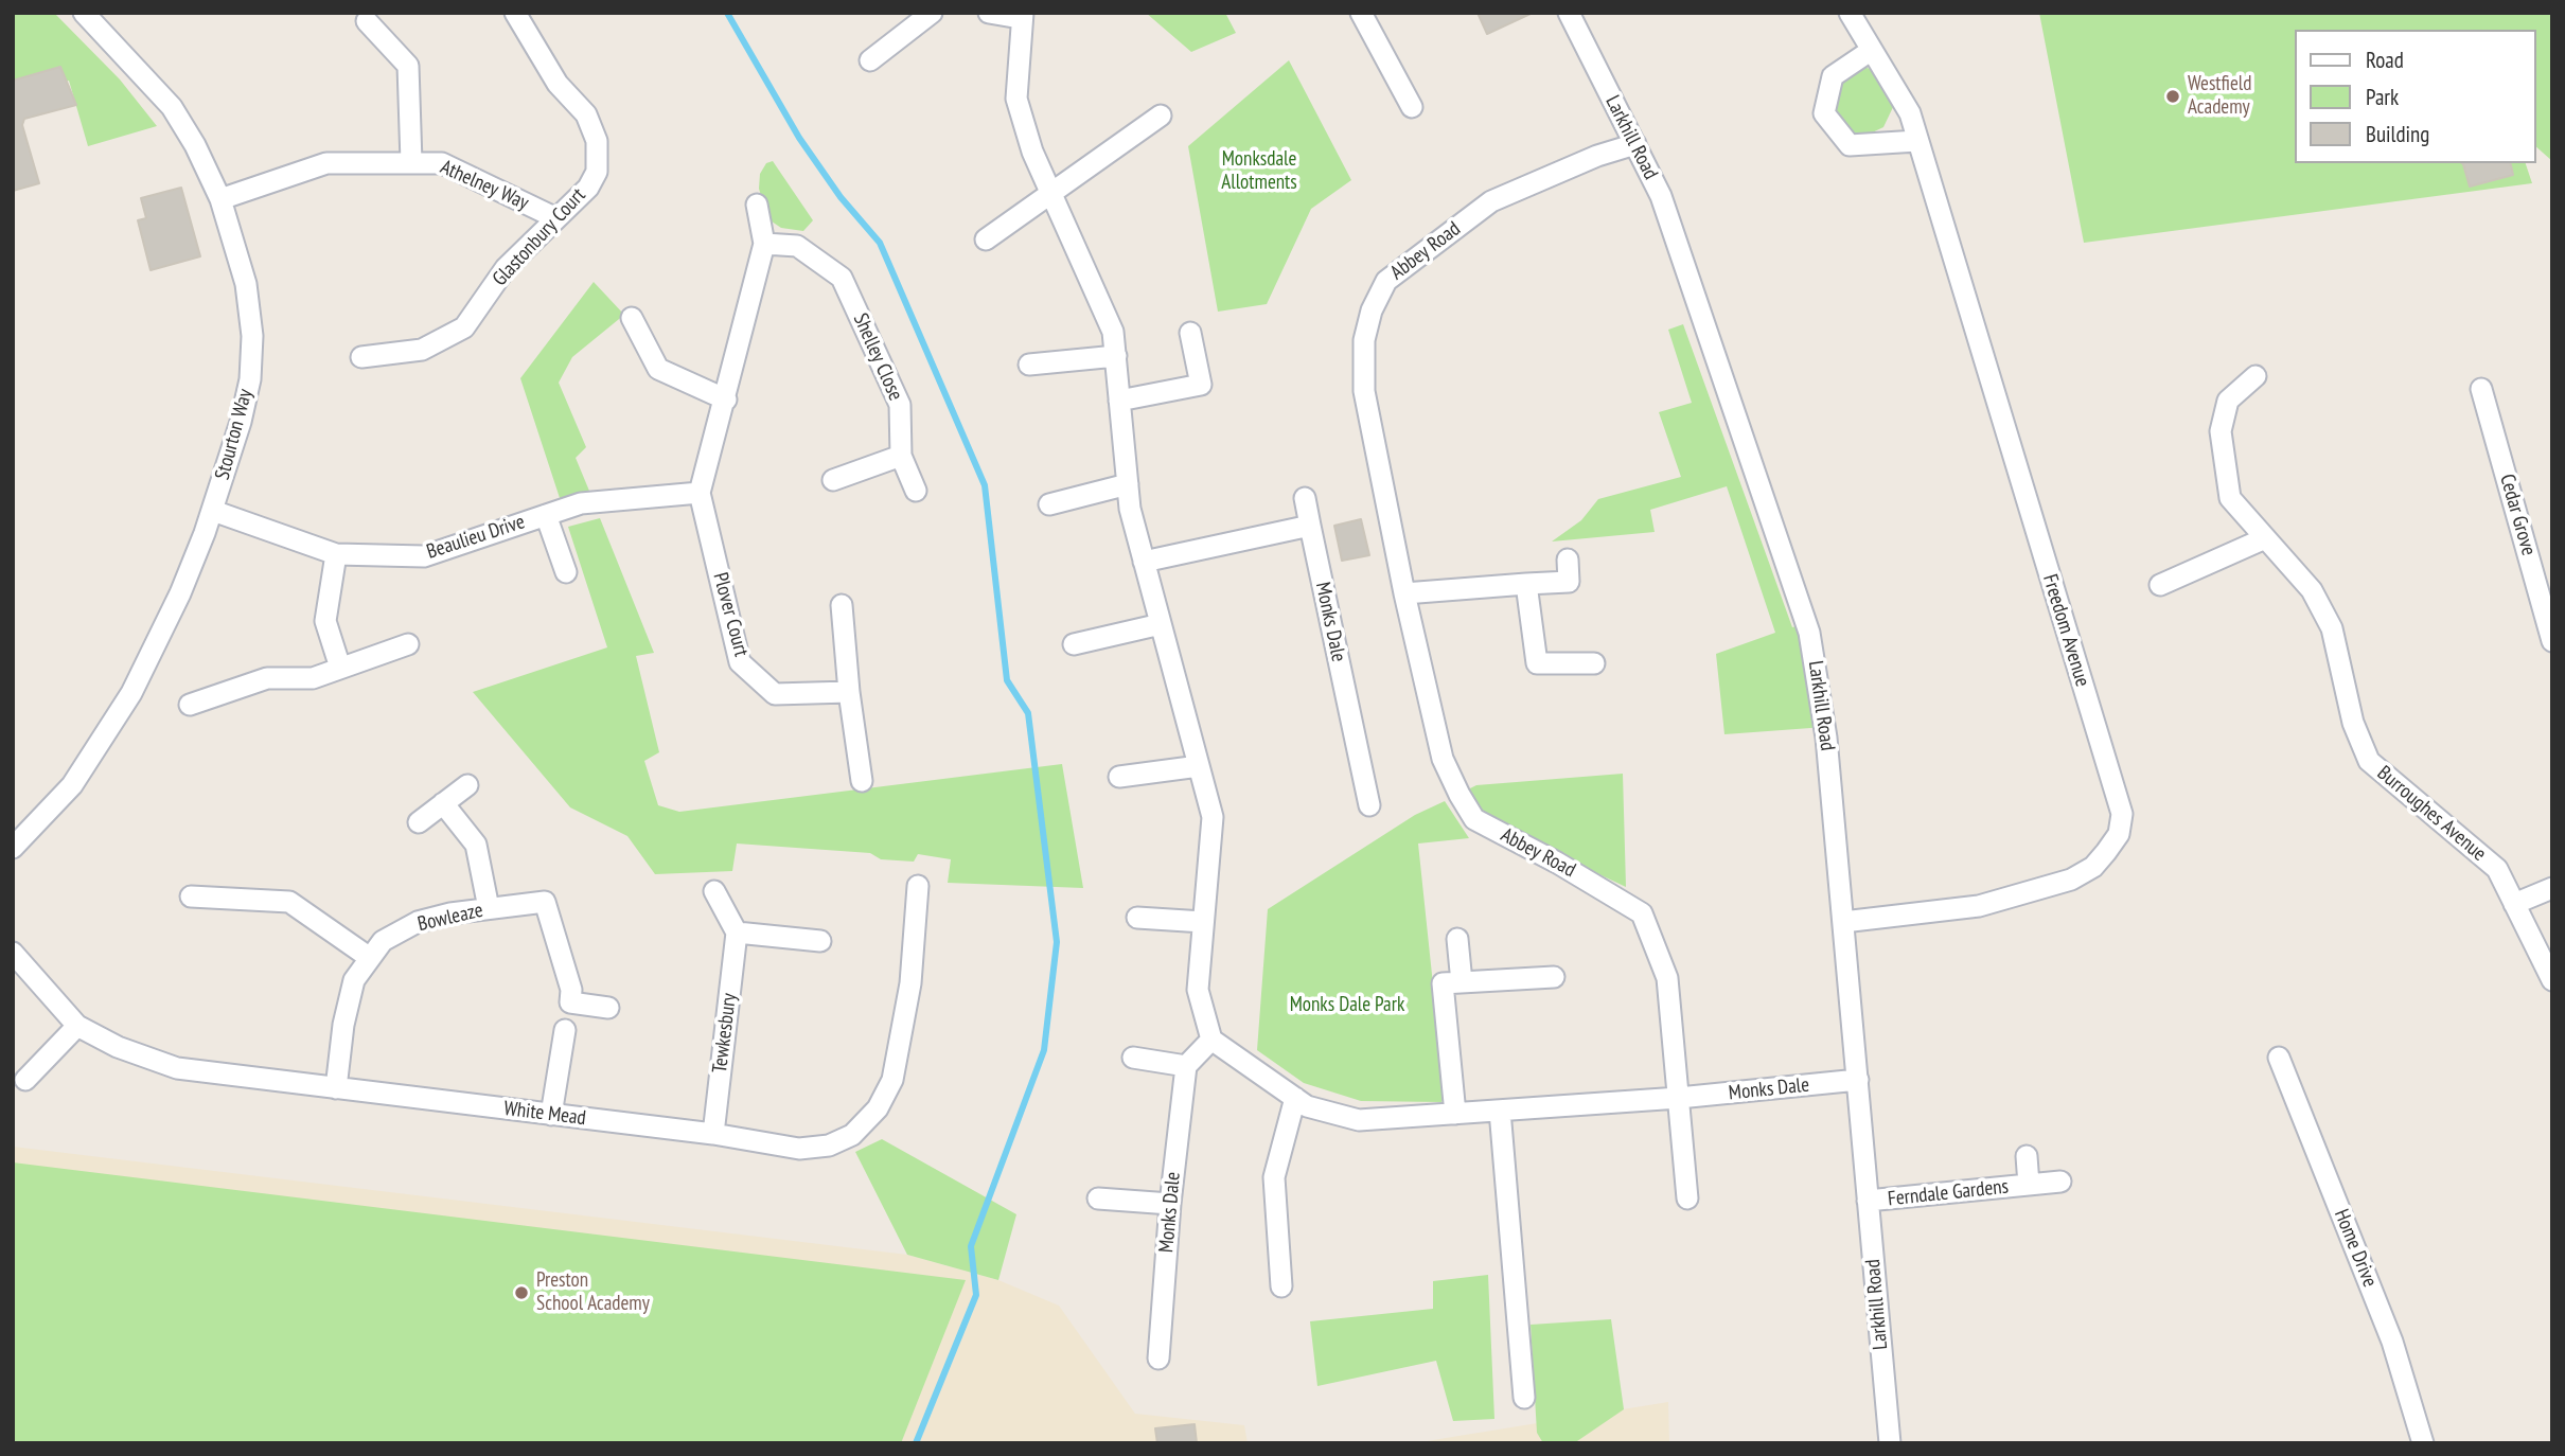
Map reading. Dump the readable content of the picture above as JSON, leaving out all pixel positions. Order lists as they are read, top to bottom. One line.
{"streets":{"street":["Larkhill Road","Athelney Way","Glastonbury Court","Abbey Road","Shelley Close","Stourton Way","Cedar Grove","Beaulieu Drive","Plover Court","Monks Dale","Freedom Avenue","Burroughes Avenue","Bowleaze","Tewkesbury","White Mead","Ferndale Gardens","Home Drive"]},"crossings":[["Larkhill Road","Abbey Road"],["Larkhill Road","Monks Dale"],["Larkhill Road","Freedom Avenue"],["Larkhill Road","Ferndale Gardens"],["Athelney Way","Glastonbury Court"],["Athelney Way","Stourton Way"],["Abbey Road","Monks Dale"],["Stourton Way","Beaulieu Drive"],["Beaulieu Drive","Plover Court"],["Bowleaze","White Mead"],["Tewkesbury","White Mead"]],"parks":["Monksdale Allotments","Monks Dale Park"],"places":["Westfield Academy","Preston School Academy"],"legend":["Road","Park","Building"]}
